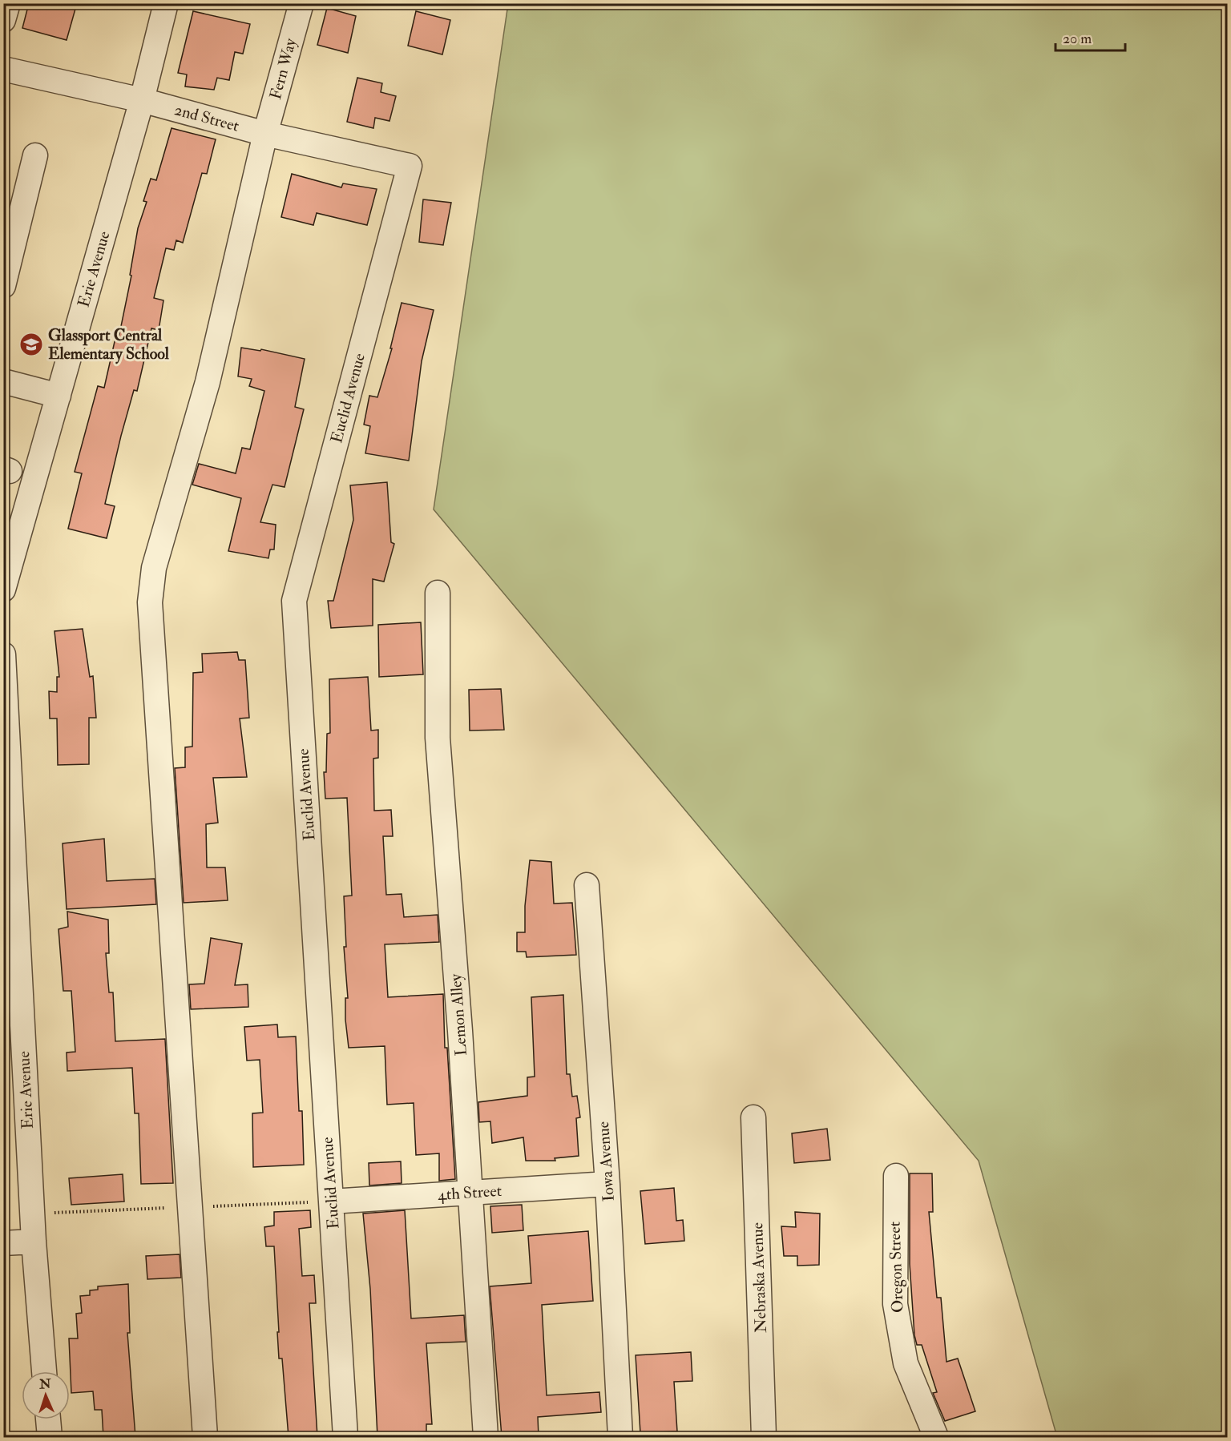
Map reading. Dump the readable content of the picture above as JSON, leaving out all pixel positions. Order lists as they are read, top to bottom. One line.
{"streets":{"street":["Fern Way","2nd Street","Erie Avenue","Euclid Avenue","Lemon Alley","Iowa Avenue","4th Street","Oregon Street","Nebraska Avenue"]},"crossings":[["Fern Way","2nd Street"],["2nd Street","Erie Avenue"],["2nd Street","Euclid Avenue"],["Euclid Avenue","4th Street"],["Lemon Alley","4th Street"],["Iowa Avenue","4th Street"]],"places":{"school or university":["Glassport Central Elementary School"]},"scale_bar":"20 m","north":"top"}
